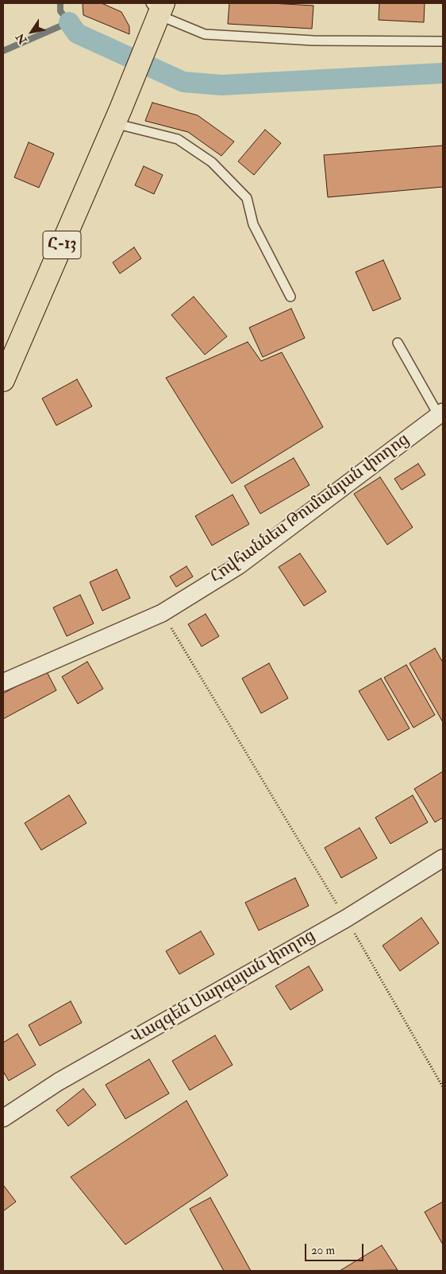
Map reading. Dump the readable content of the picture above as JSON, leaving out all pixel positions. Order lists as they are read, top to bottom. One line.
{"streets":{"main road":["Հ-13"],"street":["Հովհաննես Թումանյան փողոց","Վազգեն Սարգսյան փողոց"]},"scale_bar":"20 m","north":"bottom left"}
